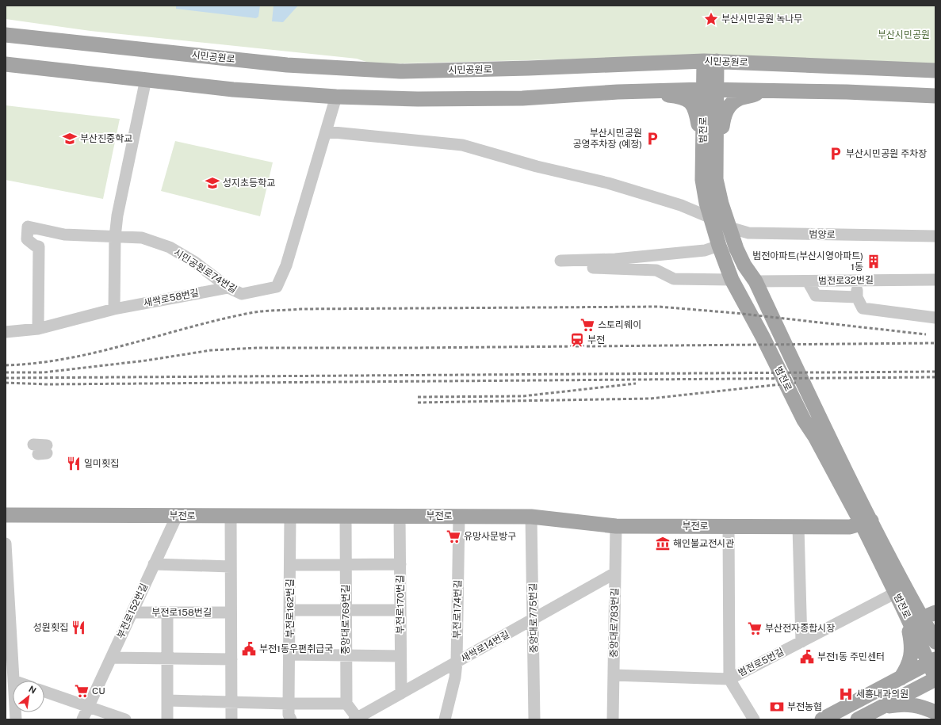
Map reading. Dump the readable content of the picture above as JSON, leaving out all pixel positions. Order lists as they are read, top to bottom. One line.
{"streets":{"main road":["시민공원로","범전로","부전로"],"street":["범양로","시민공원로74번길","범전로32번길","새싹로58번길","부전로170번길","부전로162번길","부전로174번길","부전로152번길","부전로158번길","중앙대로775번길","중앙대로769번길","중앙대로783번길","새싹로14번길","범전로5번길"]},"crossings":[["시민공원로","범전로"],["범전로","범양로"],["범전로","범전로32번길"],["범전로","부전로"],["범전로","범전로5번길"],["시민공원로74번길","새싹로58번길"],["부전로","부전로170번길"],["부전로","부전로162번길"],["부전로","부전로174번길"],["부전로","부전로152번길"],["부전로","중앙대로775번길"],["부전로","중앙대로769번길"],["부전로","중앙대로783번길"],["부전로170번길","새싹로14번길"],["부전로174번길","새싹로14번길"],["부전로152번길","부전로158번길"],["중앙대로775번길","새싹로14번길"],["중앙대로783번길","새싹로14번길"],["중앙대로783번길","범전로5번길"]],"parks":["부산시민공원"],"places":{"place":["부산시민공원 녹나무"],"school or university":["부산진중학교","성지초등학교"],"parking":["부산시민공원 공영주차장 (예정)","부산시민공원 주차장"],"building":["범전아파트(부산시영아파트) 1동"],"supermarket":["스토리웨이","유망사문방구","부산전자종합시장","CU"],"station":["부전"],"restaurant":["일미횟집","성원횟집"],"museum":["해인불교전시관"],"public building":["부전1동우편취급국","부전1동 주민센터"],"hospital":["세흥내과의원"],"bank":["부전농협"]},"north":"top right"}
